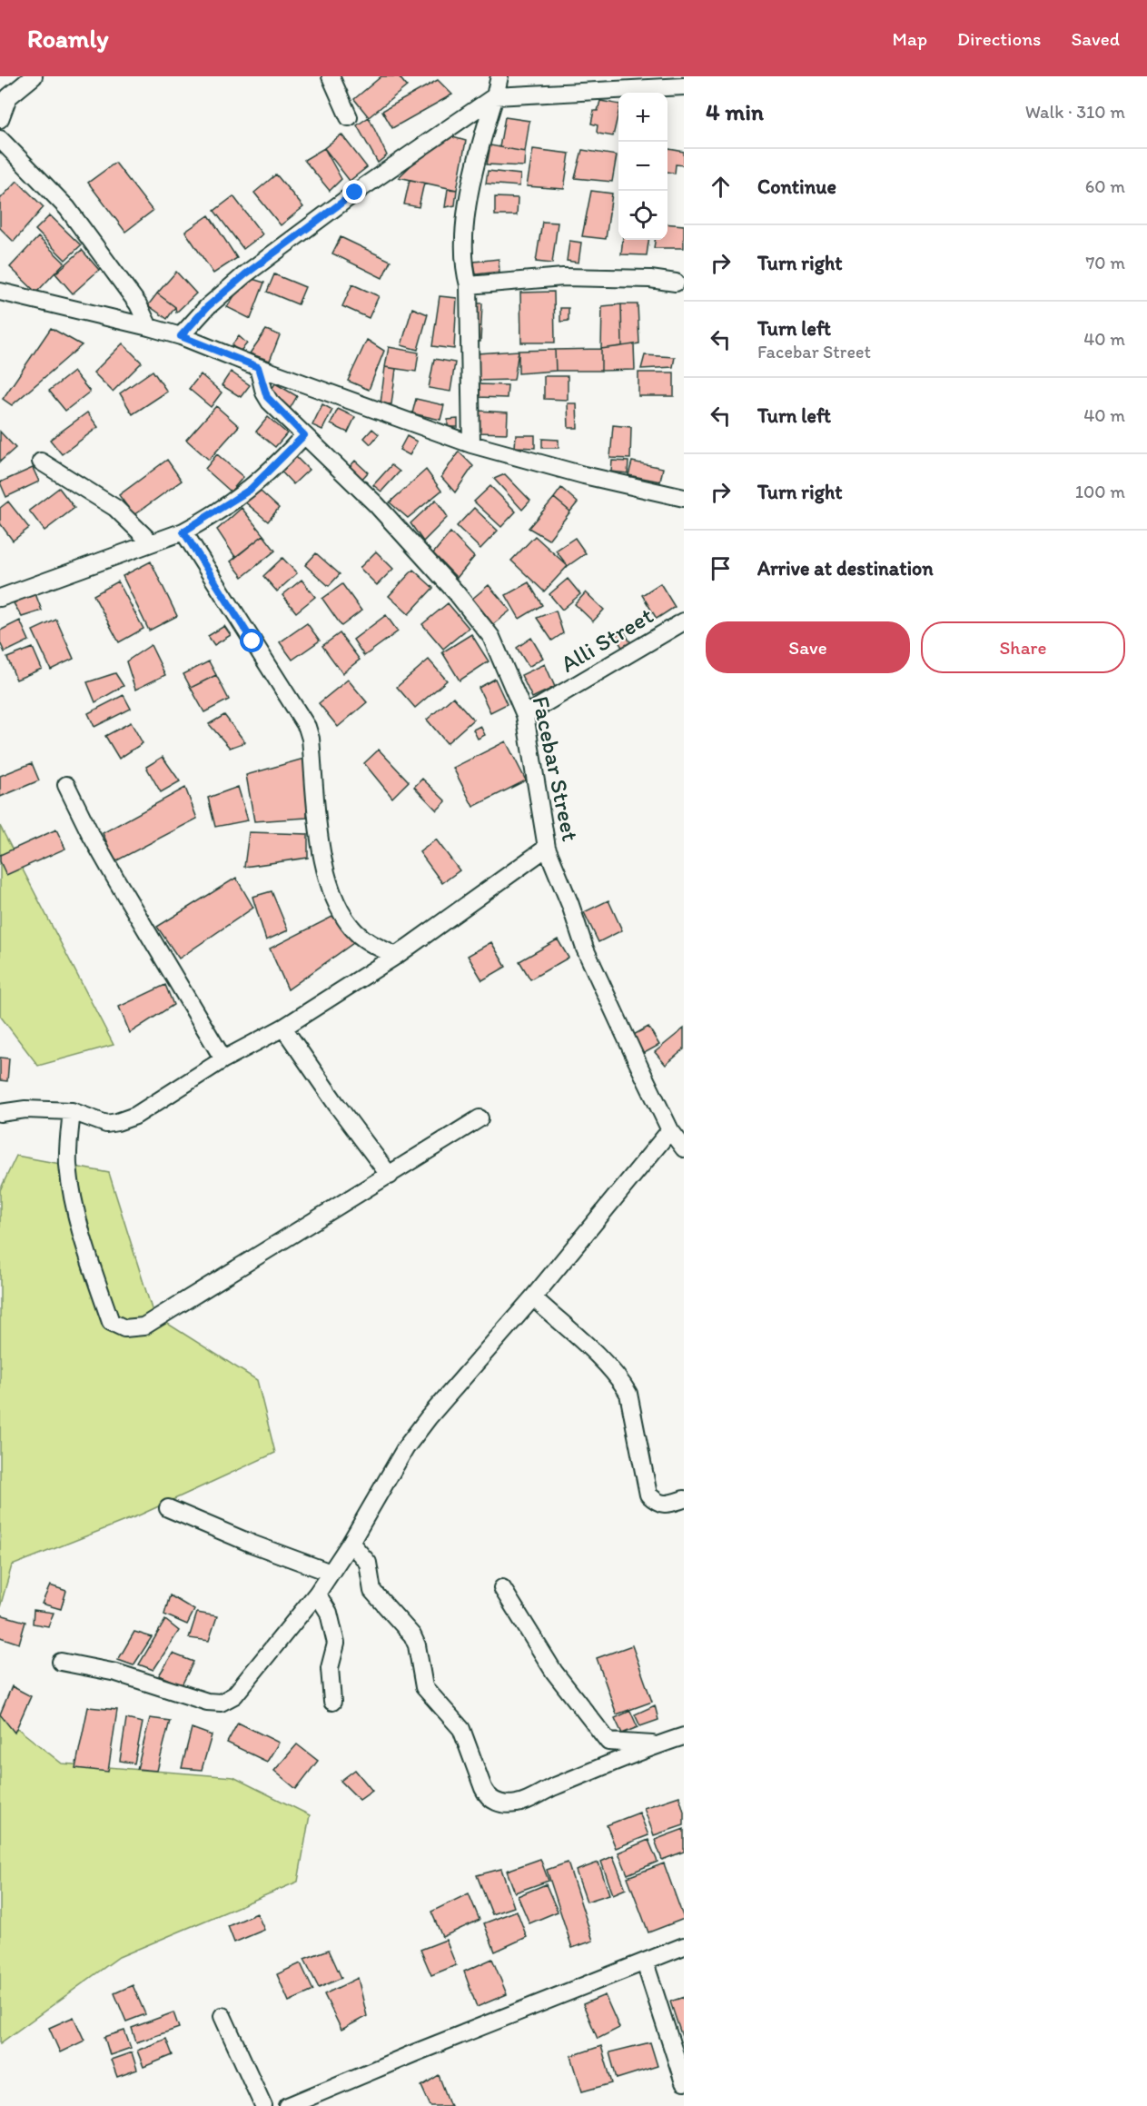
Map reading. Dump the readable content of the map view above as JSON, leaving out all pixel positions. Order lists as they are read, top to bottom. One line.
{"streets":{"street":["Alli Street","Facebar Street"]},"crossings":[["Alli Street","Facebar Street"]],"page":{"header":"Roamly","nav":["Map","Directions","Saved"],"heading":["4 min","Walk · 310 m"],"map_buttons":["+","−"],"list":[["Continue","60 m"],["Turn right","70 m"],["Turn left","Facebar Street","40 m"],["Turn left","40 m"],["Turn right","100 m"],"Arrive at destination"],"buttons":["Save","Share"]}}
